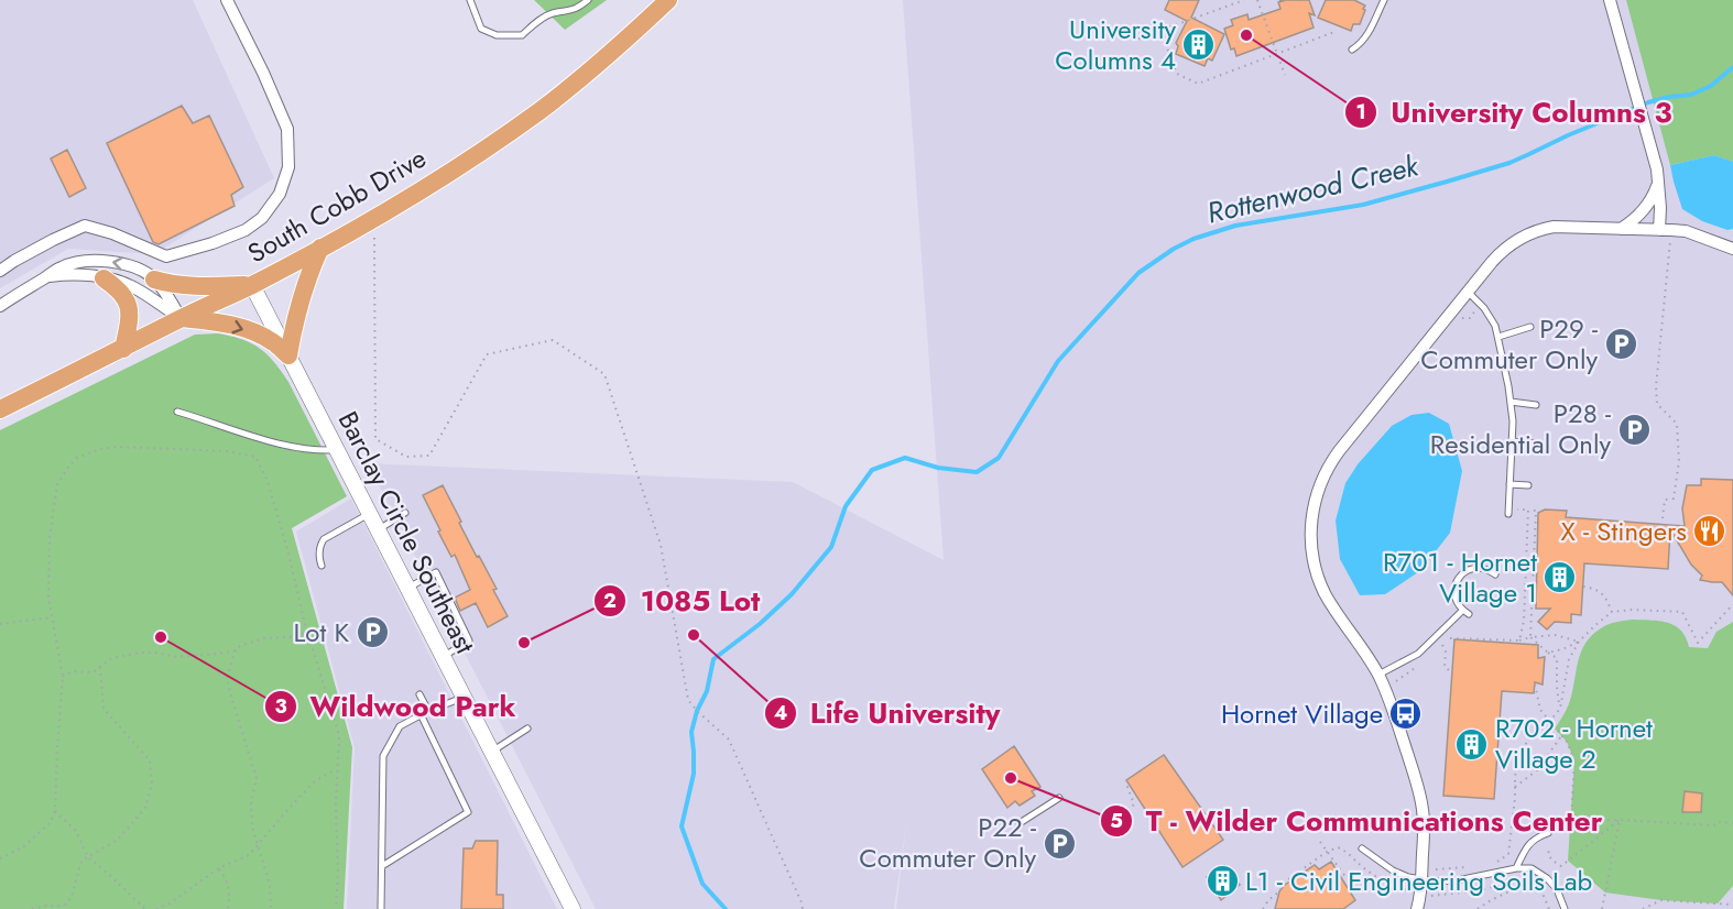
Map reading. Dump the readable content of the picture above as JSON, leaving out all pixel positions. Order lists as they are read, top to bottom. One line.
{"streets":{"main road":["South Cobb Drive"],"street":["Barclay Circle Southeast"]},"crossings":[["South Cobb Drive","Barclay Circle Southeast"]],"water":["Rottenwood Creek"],"places":{"other":["University Columns 3","Life University","Wildwood Park","1085 Lot","T - Wilder Communications Center"],"building":["University Columns 4","R701 - Hornet Village 1","R702 - Hornet Village 2","L1 - Civil Engineering Soils Lab"],"parking":["P29 - Commuter Only","P28 - Residential Only","Lot K","P22 - Commuter Only"],"restaurant":["X - Stingers"],"bus stop":["Hornet Village"]}}
